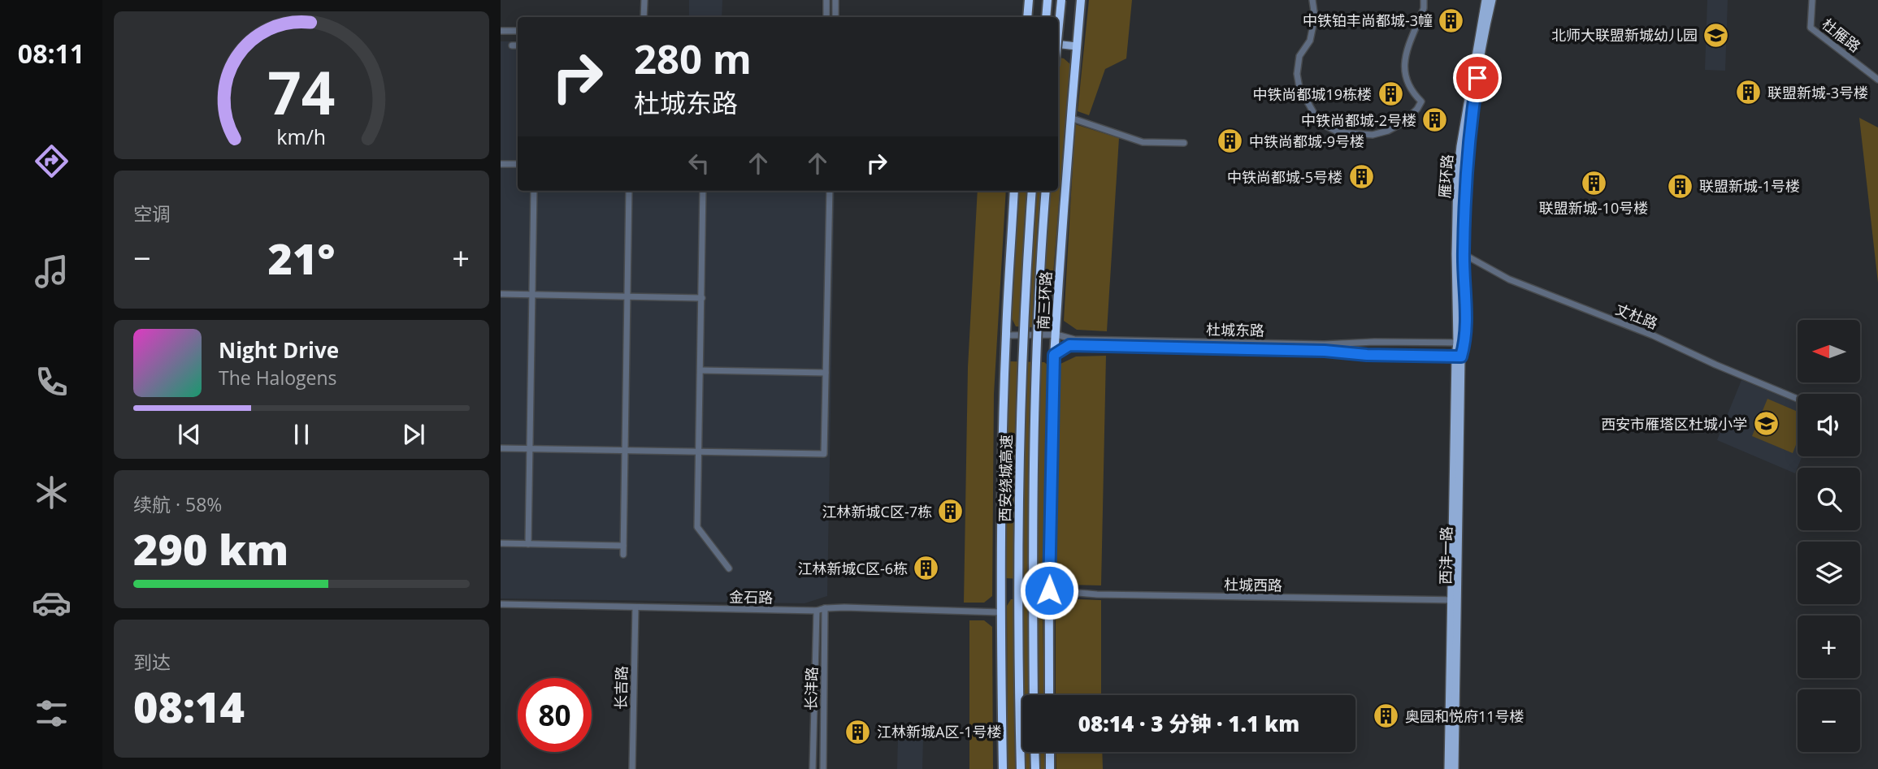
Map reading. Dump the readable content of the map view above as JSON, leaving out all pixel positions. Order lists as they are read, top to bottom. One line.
{"streets":{"highway":["南三环路","西安绕城高速"],"main road":["雁环路","西沣一路"],"street":["杜雁路","丈杜路","杜城东路","杜城西路","金石路","长吉路","长沣路"]},"crossings":[["雁环路","丈杜路"],["雁环路","杜城东路"],["雁环路","西沣一路"],["南三环路","杜城东路"],["南三环路","杜城西路"],["杜城东路","西沣一路"],["西沣一路","杜城西路"],["金石路","长吉路"],["金石路","长沣路"]],"places":{"building":["中铁铂丰尚都城-3幢","联盟新城-3号楼","中铁尚都城19栋楼","中铁尚都城-2号楼","中铁尚都城-9号楼","中铁尚都城-5号楼","联盟新城-10号楼","联盟新城-1号楼","江林新城C区-7栋","江林新城C区-6栋","奥园和悦府11号楼","江林新城A区-1号楼"],"school or university":["北师大联盟新城幼儿园","西安市雁塔区杜城小学"]},"north":"left","page":{"tabs":"08:11","turn":["280 m","杜城东路"],"tile":["空调",["续航 · 58%","290 km"],["到达","08:14"]],"heat":["−","21°","+"],"map_buttons":["+","−"],"song":["Night Drive","The Halogens"],"limit":"80","trip":"08:14 · 3 分钟 · 1.1 km","gauge":["74","km/h"]}}
